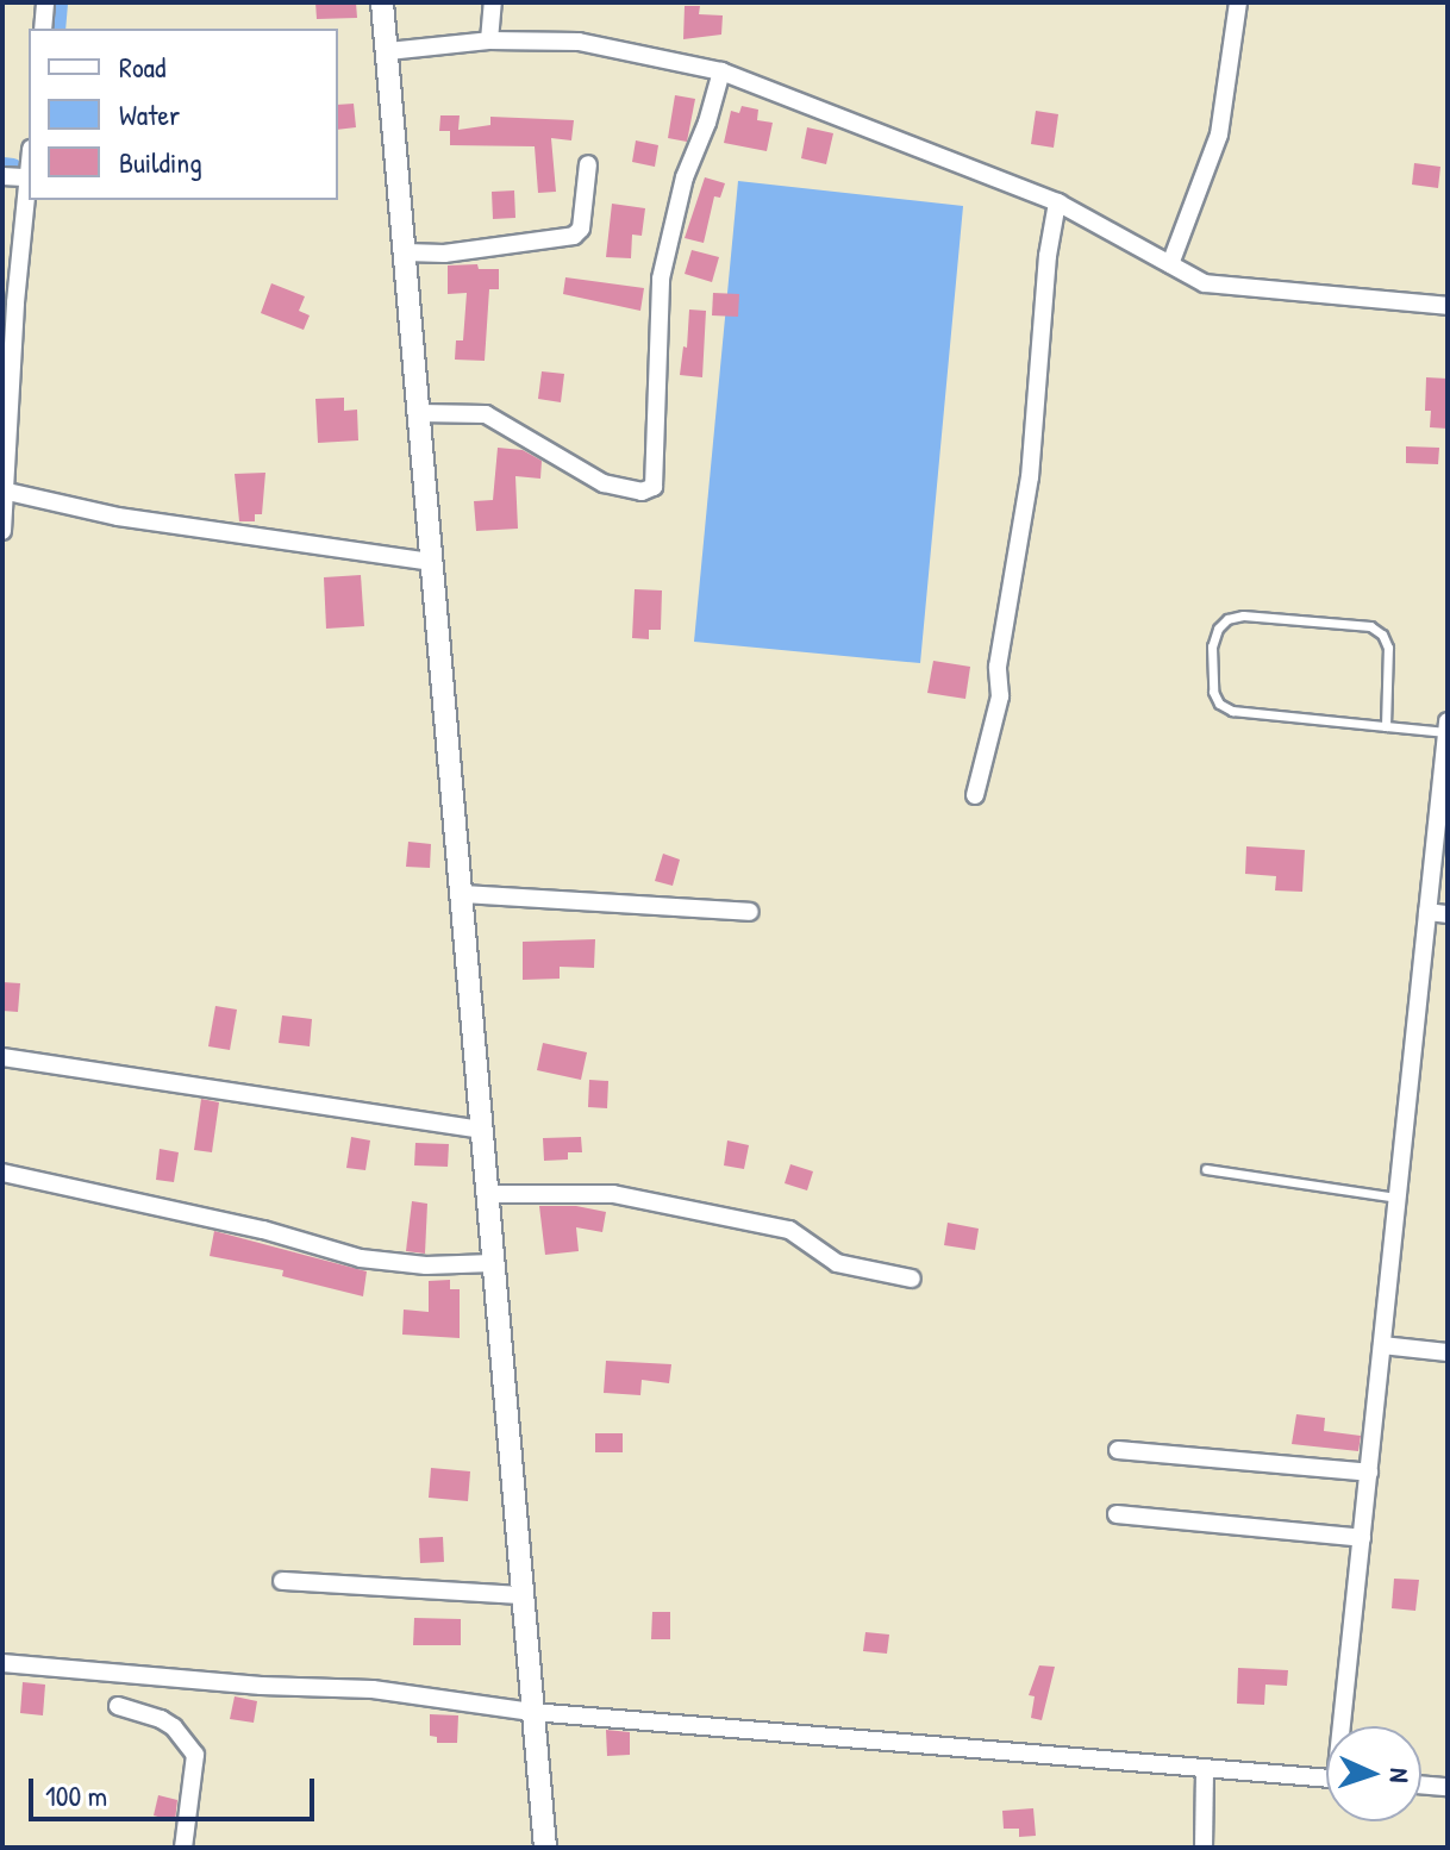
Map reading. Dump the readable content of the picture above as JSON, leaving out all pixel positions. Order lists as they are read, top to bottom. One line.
{"legend":["Road","Water","Building"],"scale_bar":"100 m","north":"right"}
